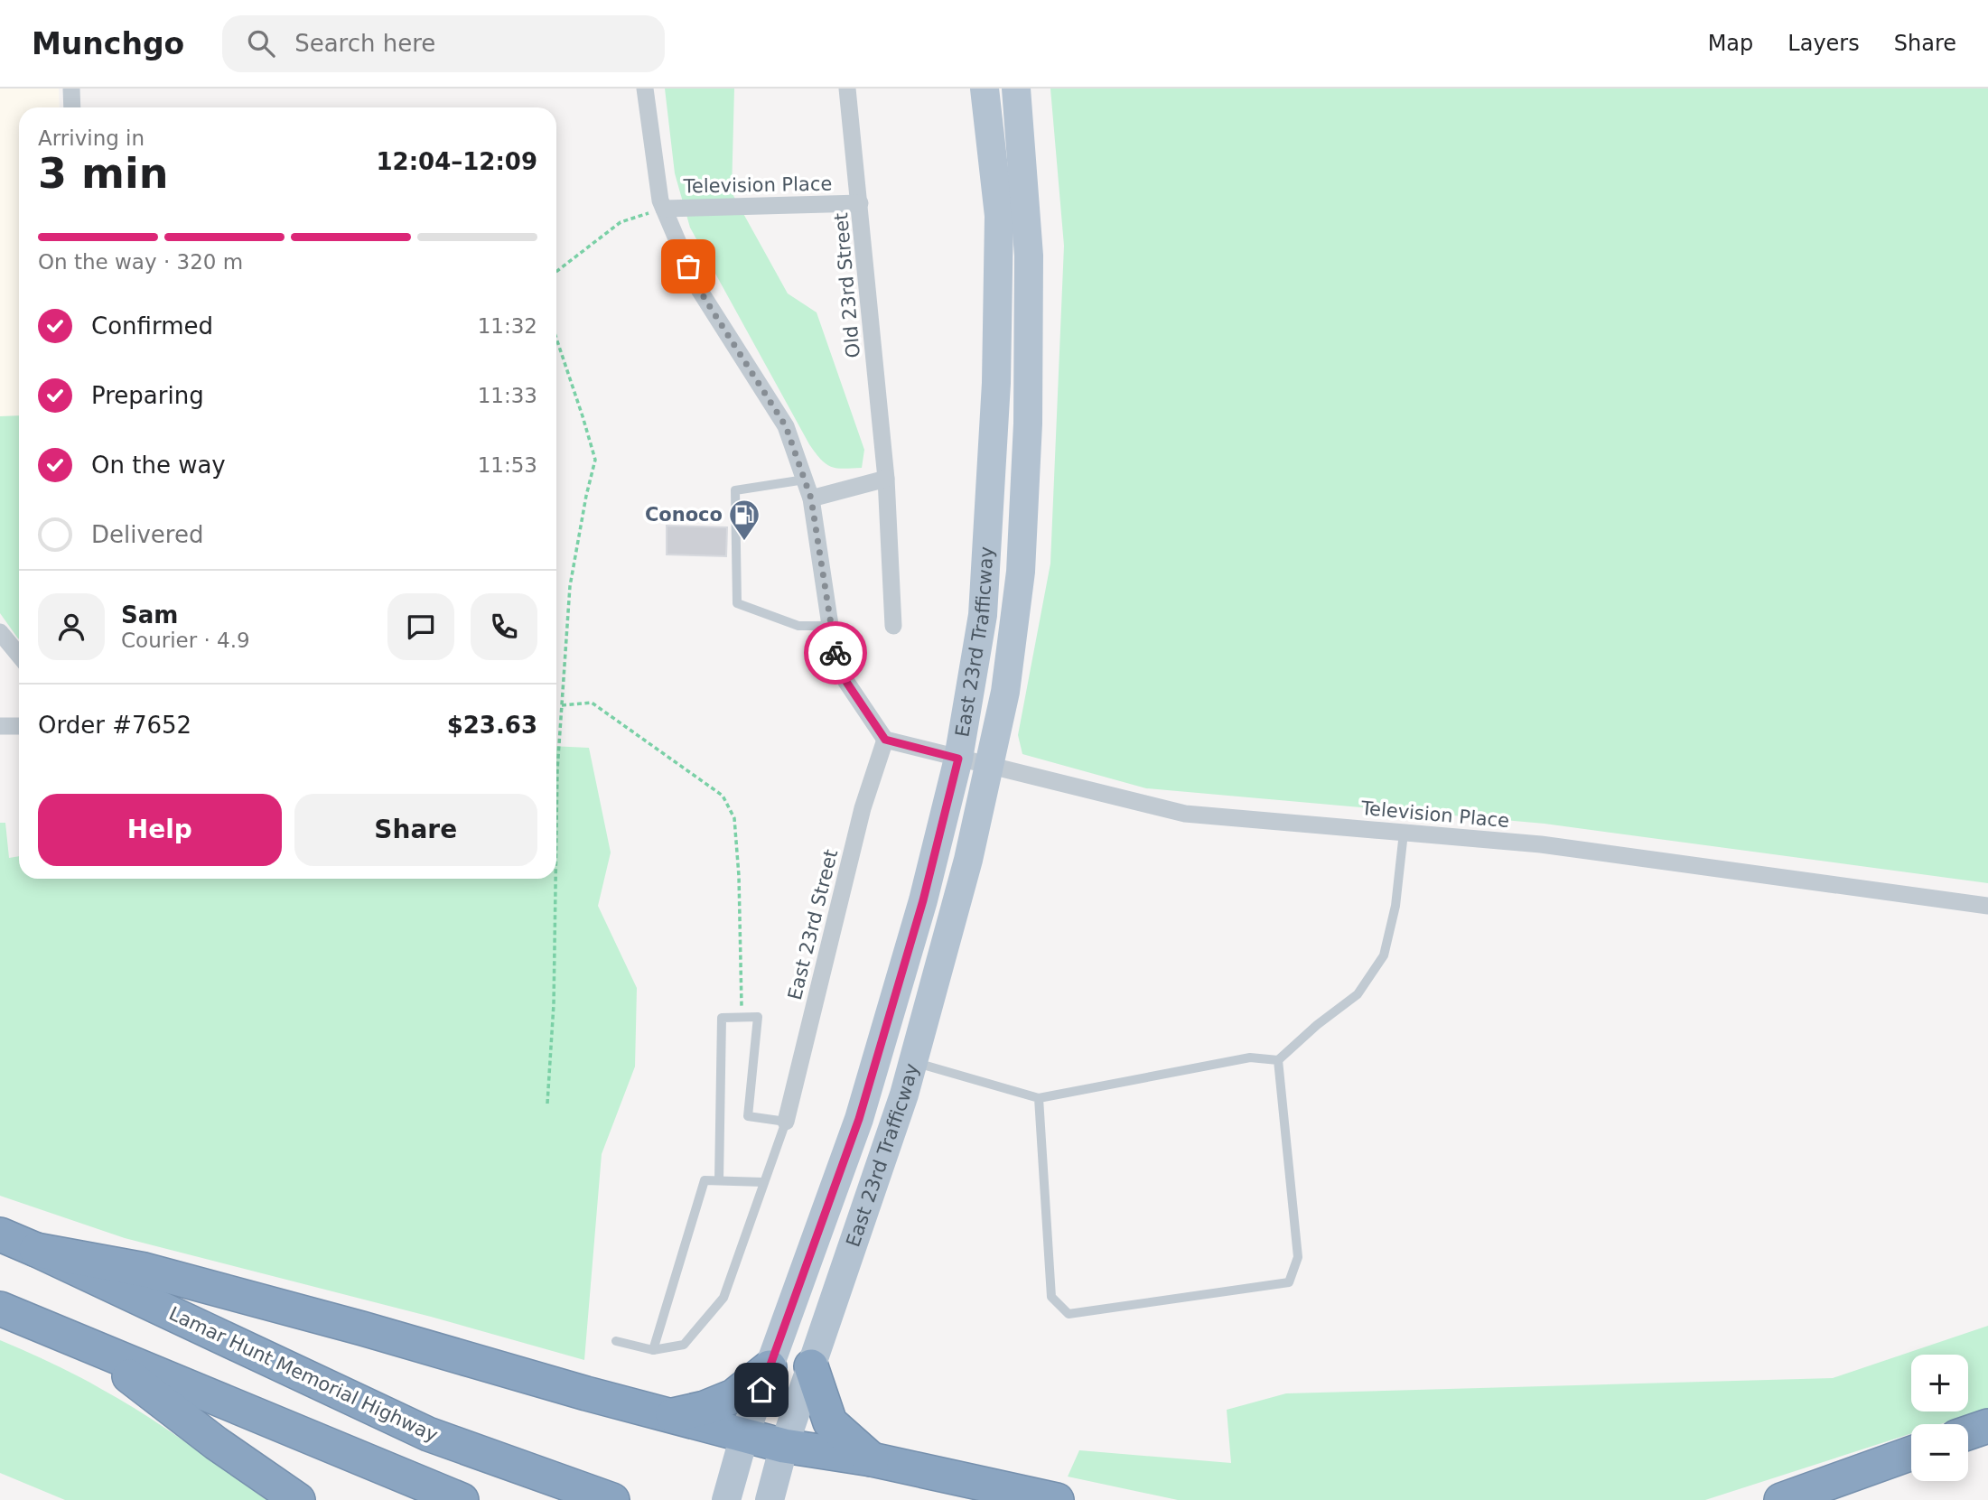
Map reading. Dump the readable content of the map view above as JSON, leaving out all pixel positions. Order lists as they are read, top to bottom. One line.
{"streets":{"highway":["Lamar Hunt Memorial Highway"],"main road":["East 23rd Trafficway"],"street":["Television Place","Old 23rd Street","East 23rd Street"]},"crossings":[["Television Place","Old 23rd Street"],["Television Place","East 23rd Trafficway"],["Television Place","East 23rd Street"]],"places":{"fuel station":["Conoco"]},"page":{"header":"Munchgo","search":"Search here","nav":["Map","Layers","Share"],"heading":["3 min","Arriving in","12:04–12:09"],"panel":["Sam","Courier · 4.9","Order #7652","$23.63"],"bar":"On the way · 320 m","list":[["Confirmed","11:32"],["Preparing","11:33"],["On the way","11:53"],"Delivered"],"buttons":["Help","Share"],"map_buttons":["+","−"]}}
